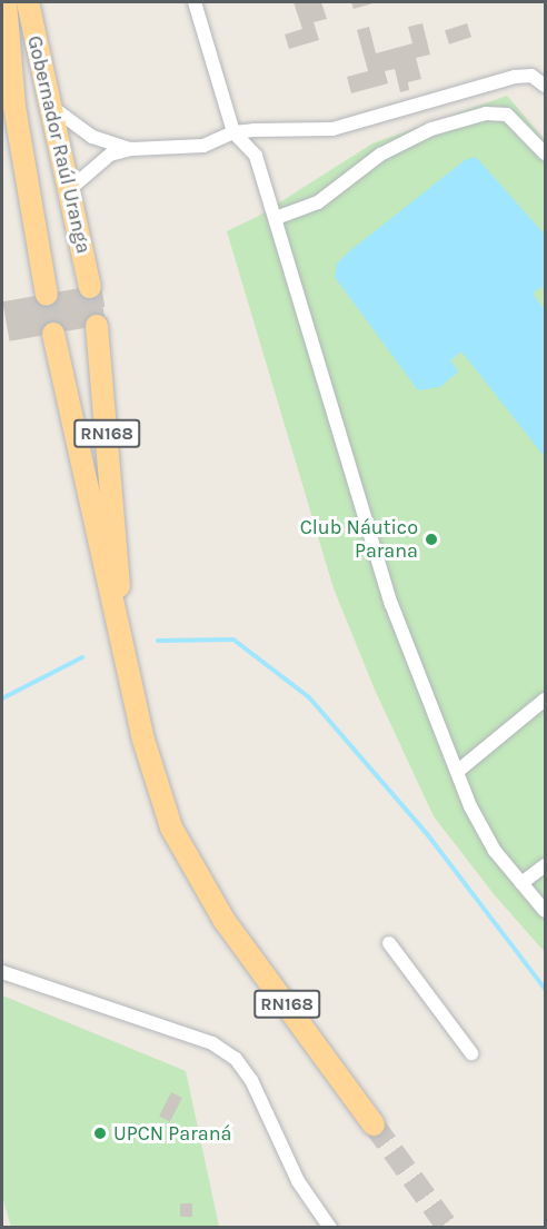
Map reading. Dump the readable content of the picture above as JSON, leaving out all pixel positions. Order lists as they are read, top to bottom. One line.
{"streets":{"highway":["Gobernador Raúl Uranga","RN168"]},"places":["Club Náutico Parana","UPCN Paraná"]}
